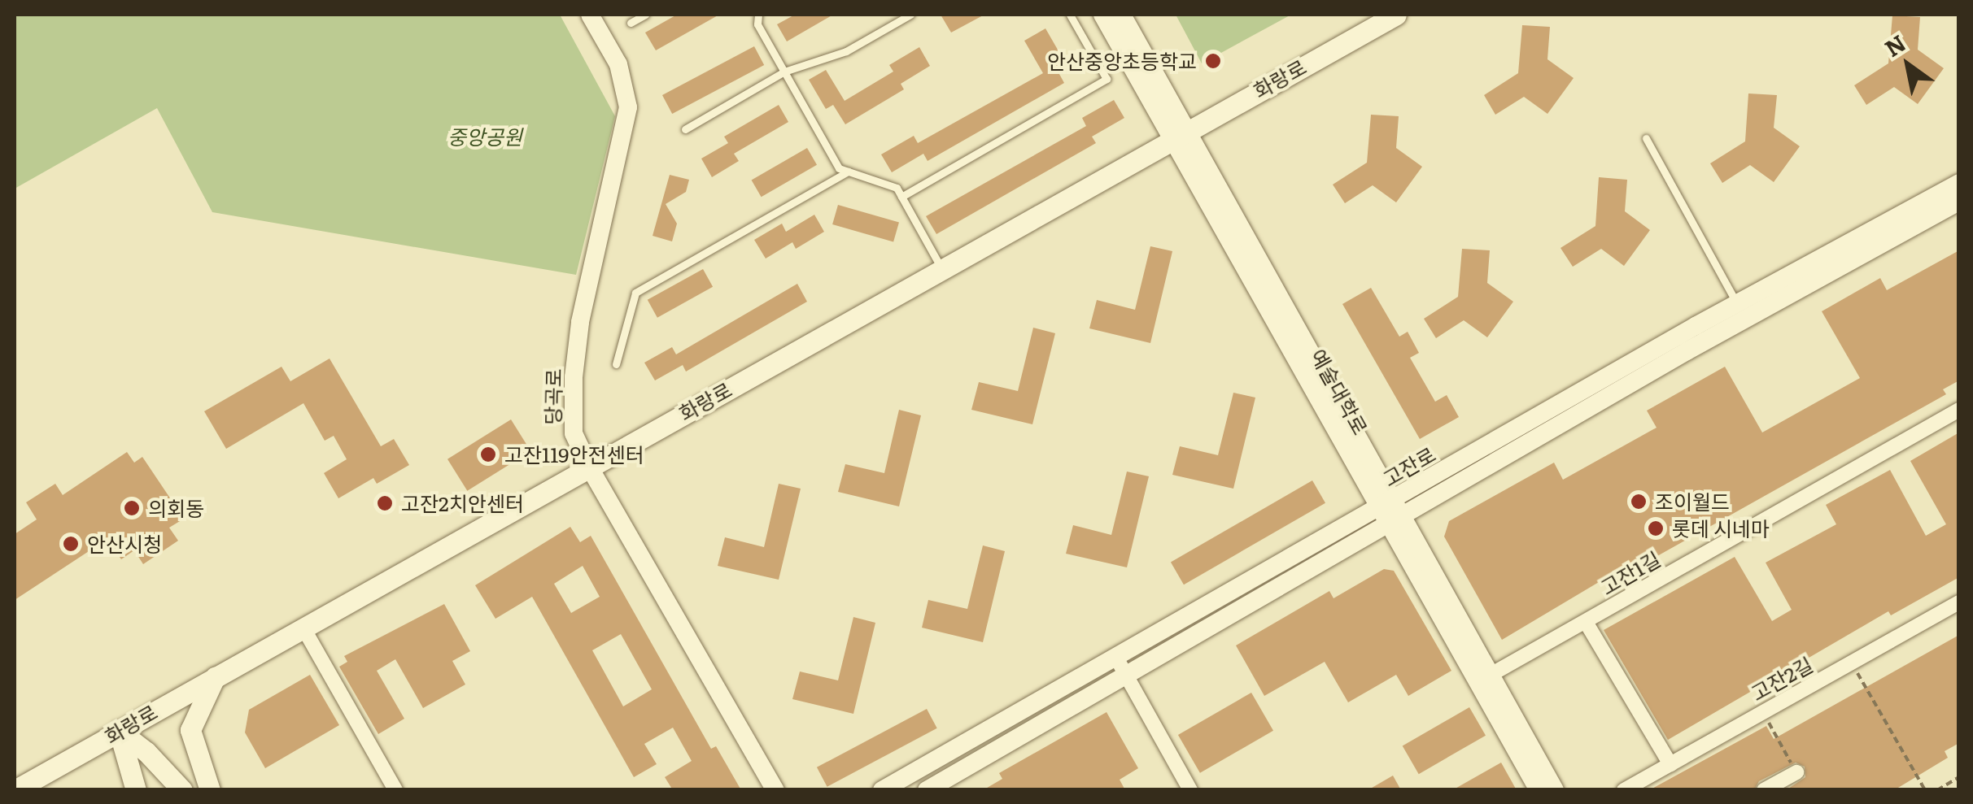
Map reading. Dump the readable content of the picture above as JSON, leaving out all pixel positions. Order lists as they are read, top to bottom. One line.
{"streets":{"main road":["화랑로"],"street":["예술대학로","당곡로","고잔로","고잔1길","고잔2길"]},"crossings":[["화랑로","예술대학로"],["화랑로","당곡로"],["예술대학로","고잔로"],["예술대학로","고잔1길"]],"parks":["중앙공원"],"places":["안산중앙초등학교","고잔119안전센터","조이월드","고잔2치안센터","의회동","롯데 시네마","안산시청"],"north":"top left"}
